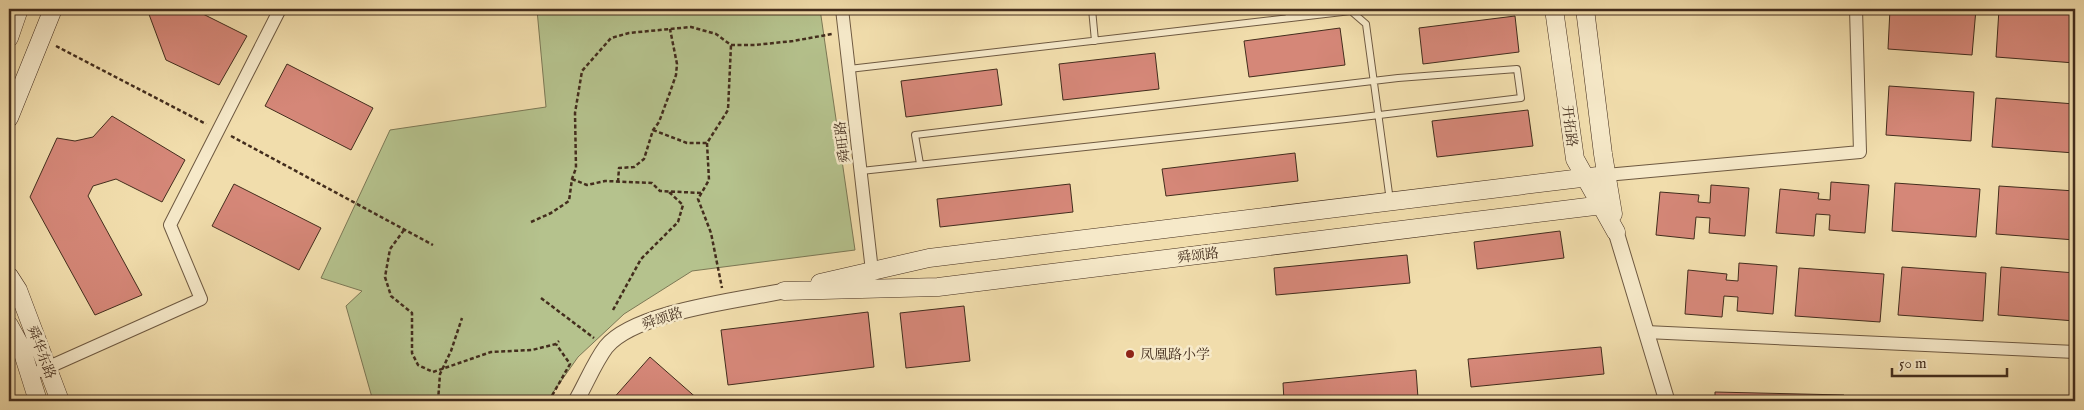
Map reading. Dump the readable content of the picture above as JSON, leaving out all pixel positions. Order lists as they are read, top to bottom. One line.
{"streets":{"main road":["开拓路","舜颂路","舜华东路"],"street":["舜旺路"]},"crossings":[["开拓路","舜颂路"],["舜旺路","舜颂路"]],"places":["凤凰路小学"],"scale_bar":"50 m"}
